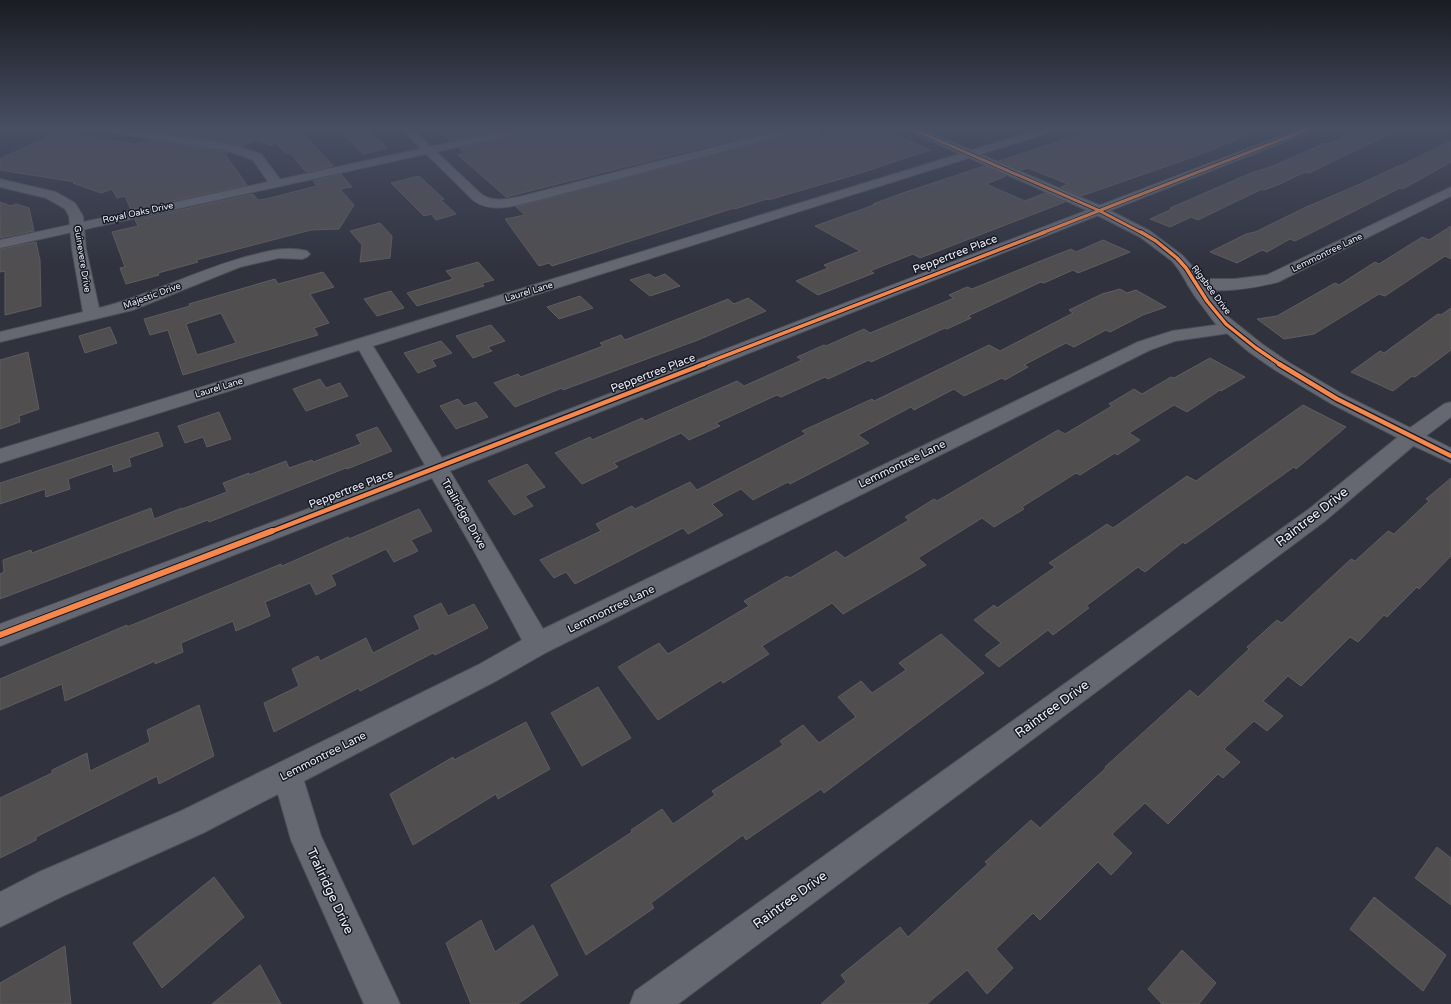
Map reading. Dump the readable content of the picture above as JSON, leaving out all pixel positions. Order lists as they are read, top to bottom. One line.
{"streets":{"street":["Royal Oaks Drive","Lemmontree Lane","Peppertree Place","Guinevere Drive","Rigsbee Drive","Laurel Lane","Majestic Drive","Trailridge Drive","Raintree Drive"]},"crossings":[["Royal Oaks Drive","Guinevere Drive"],["Lemmontree Lane","Rigsbee Drive"],["Lemmontree Lane","Trailridge Drive"],["Peppertree Place","Rigsbee Drive"],["Peppertree Place","Trailridge Drive"],["Guinevere Drive","Majestic Drive"],["Rigsbee Drive","Raintree Drive"],["Laurel Lane","Trailridge Drive"]]}
